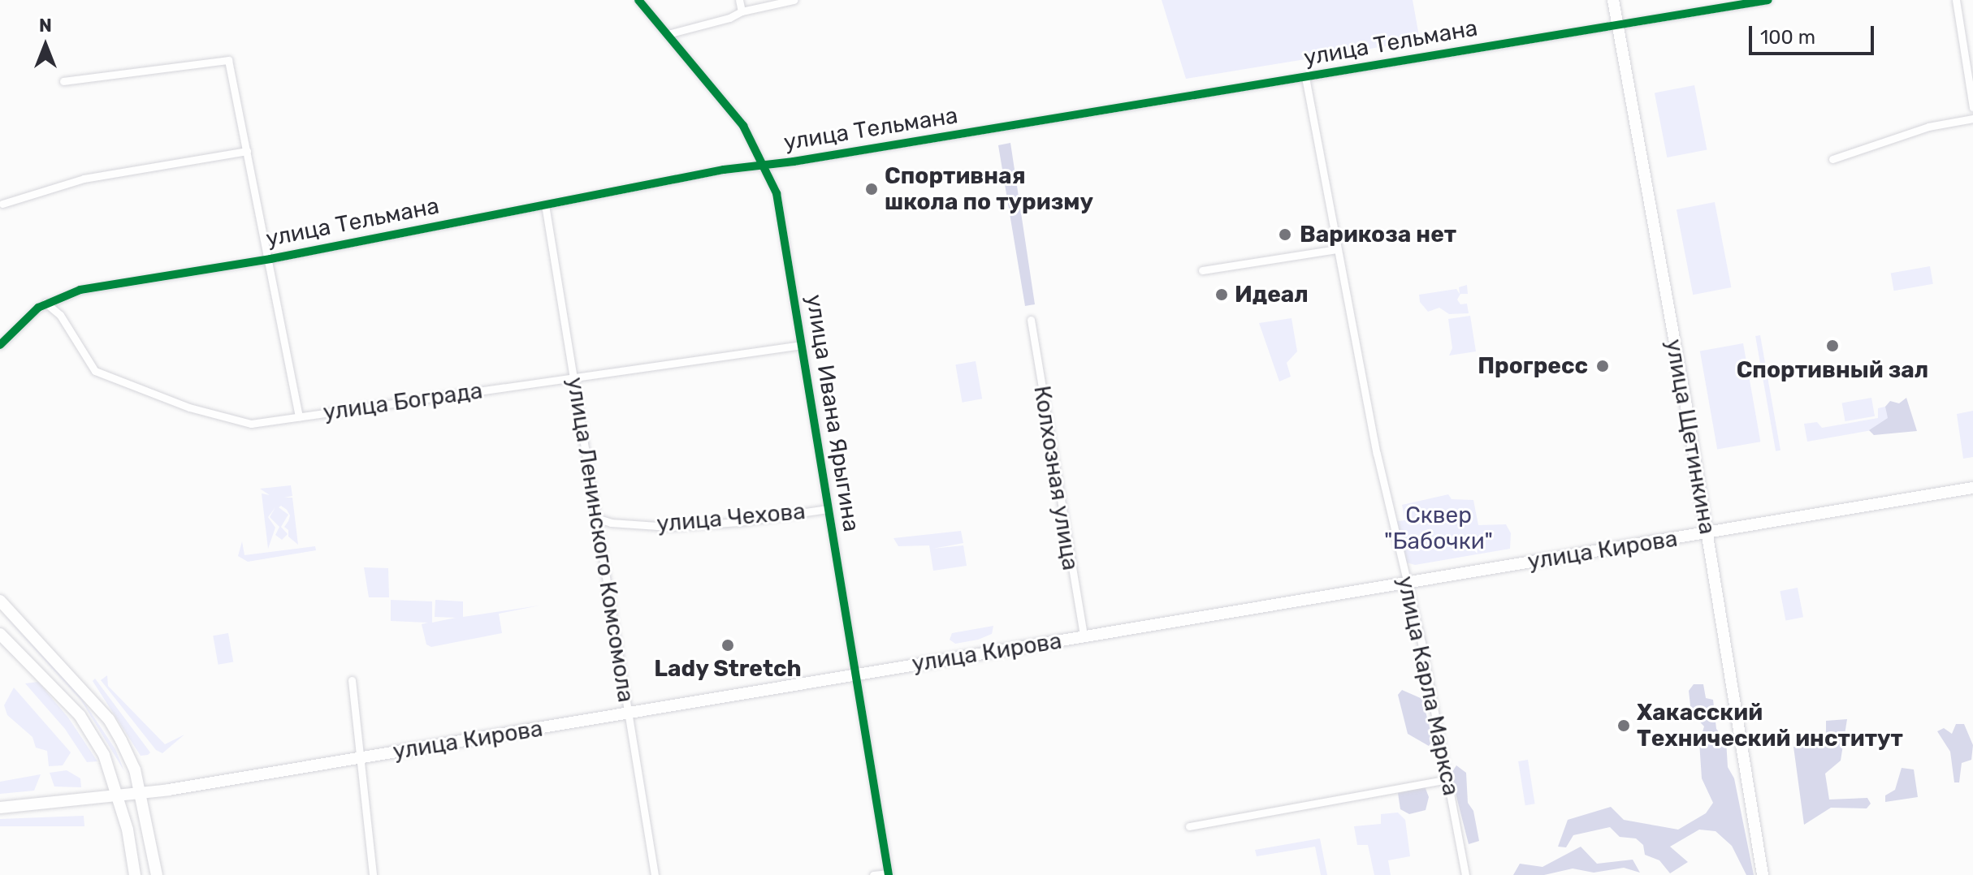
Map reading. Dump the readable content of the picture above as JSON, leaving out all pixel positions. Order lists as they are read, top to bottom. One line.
{"streets":{"main road":["улица Щетинкина","улица Кирова"],"street":["улица Тельмана","улица Бограда","улица Ивана Ярыгина","Колхозная улица","улица Чехова","улица Ленинского Комсомола","улица Карла Маркса"]},"crossings":[["улица Тельмана","улица Бограда"],["улица Тельмана","улица Ивана Ярыгина"],["улица Тельмана","улица Щетинкина"],["улица Тельмана","улица Ленинского Комсомола"],["улица Тельмана","улица Карла Маркса"],["улица Бограда","улица Ивана Ярыгина"],["улица Бограда","улица Ленинского Комсомола"],["улица Ивана Ярыгина","улица Чехова"],["улица Ивана Ярыгина","улица Кирова"],["улица Щетинкина","улица Кирова"],["Колхозная улица","улица Кирова"],["улица Чехова","улица Ленинского Комсомола"],["улица Ленинского Комсомола","улица Кирова"],["улица Кирова","улица Карла Маркса"]],"parks":["Сквер \"Бабочки\""],"places":["Спортивная школа по туризму","Варикоза нет","Идеал","Спортивный зал","Прогресс","Lady Stretch","Хакасский Технический институт"],"scale_bar":"100 m","north":"top"}
